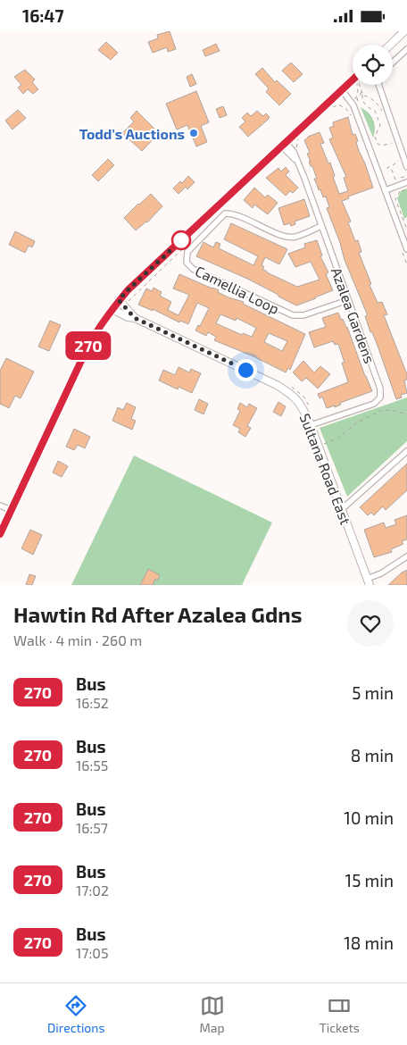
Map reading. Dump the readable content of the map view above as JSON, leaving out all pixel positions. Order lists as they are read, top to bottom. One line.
{"streets":{"main road":["Sultana Road East"],"street":["Camellia Loop","Azalea Gardens"]},"crossings":[["Camellia Loop","Azalea Gardens"],["Azalea Gardens","Sultana Road East"]],"places":["Todd's Auctions"],"lines":["bus line 270"],"page":{"status":"16:47","on_map":"270","heading":["Hawtin Rd After Azalea Gdns","Walk · 4 min · 260 m"],"list":[{"mark":"270","name":"Bus","note":"16:52","value":"5 min"},{"mark":"270","name":"Bus","note":"16:55","value":"8 min"},{"mark":"270","name":"Bus","note":"16:57","value":"10 min"},{"mark":"270","name":"Bus","note":"17:02","value":"15 min"},{"mark":"270","name":"Bus","note":"17:05","value":"18 min"}],"tabs":["Directions","Map","Tickets"]}}
